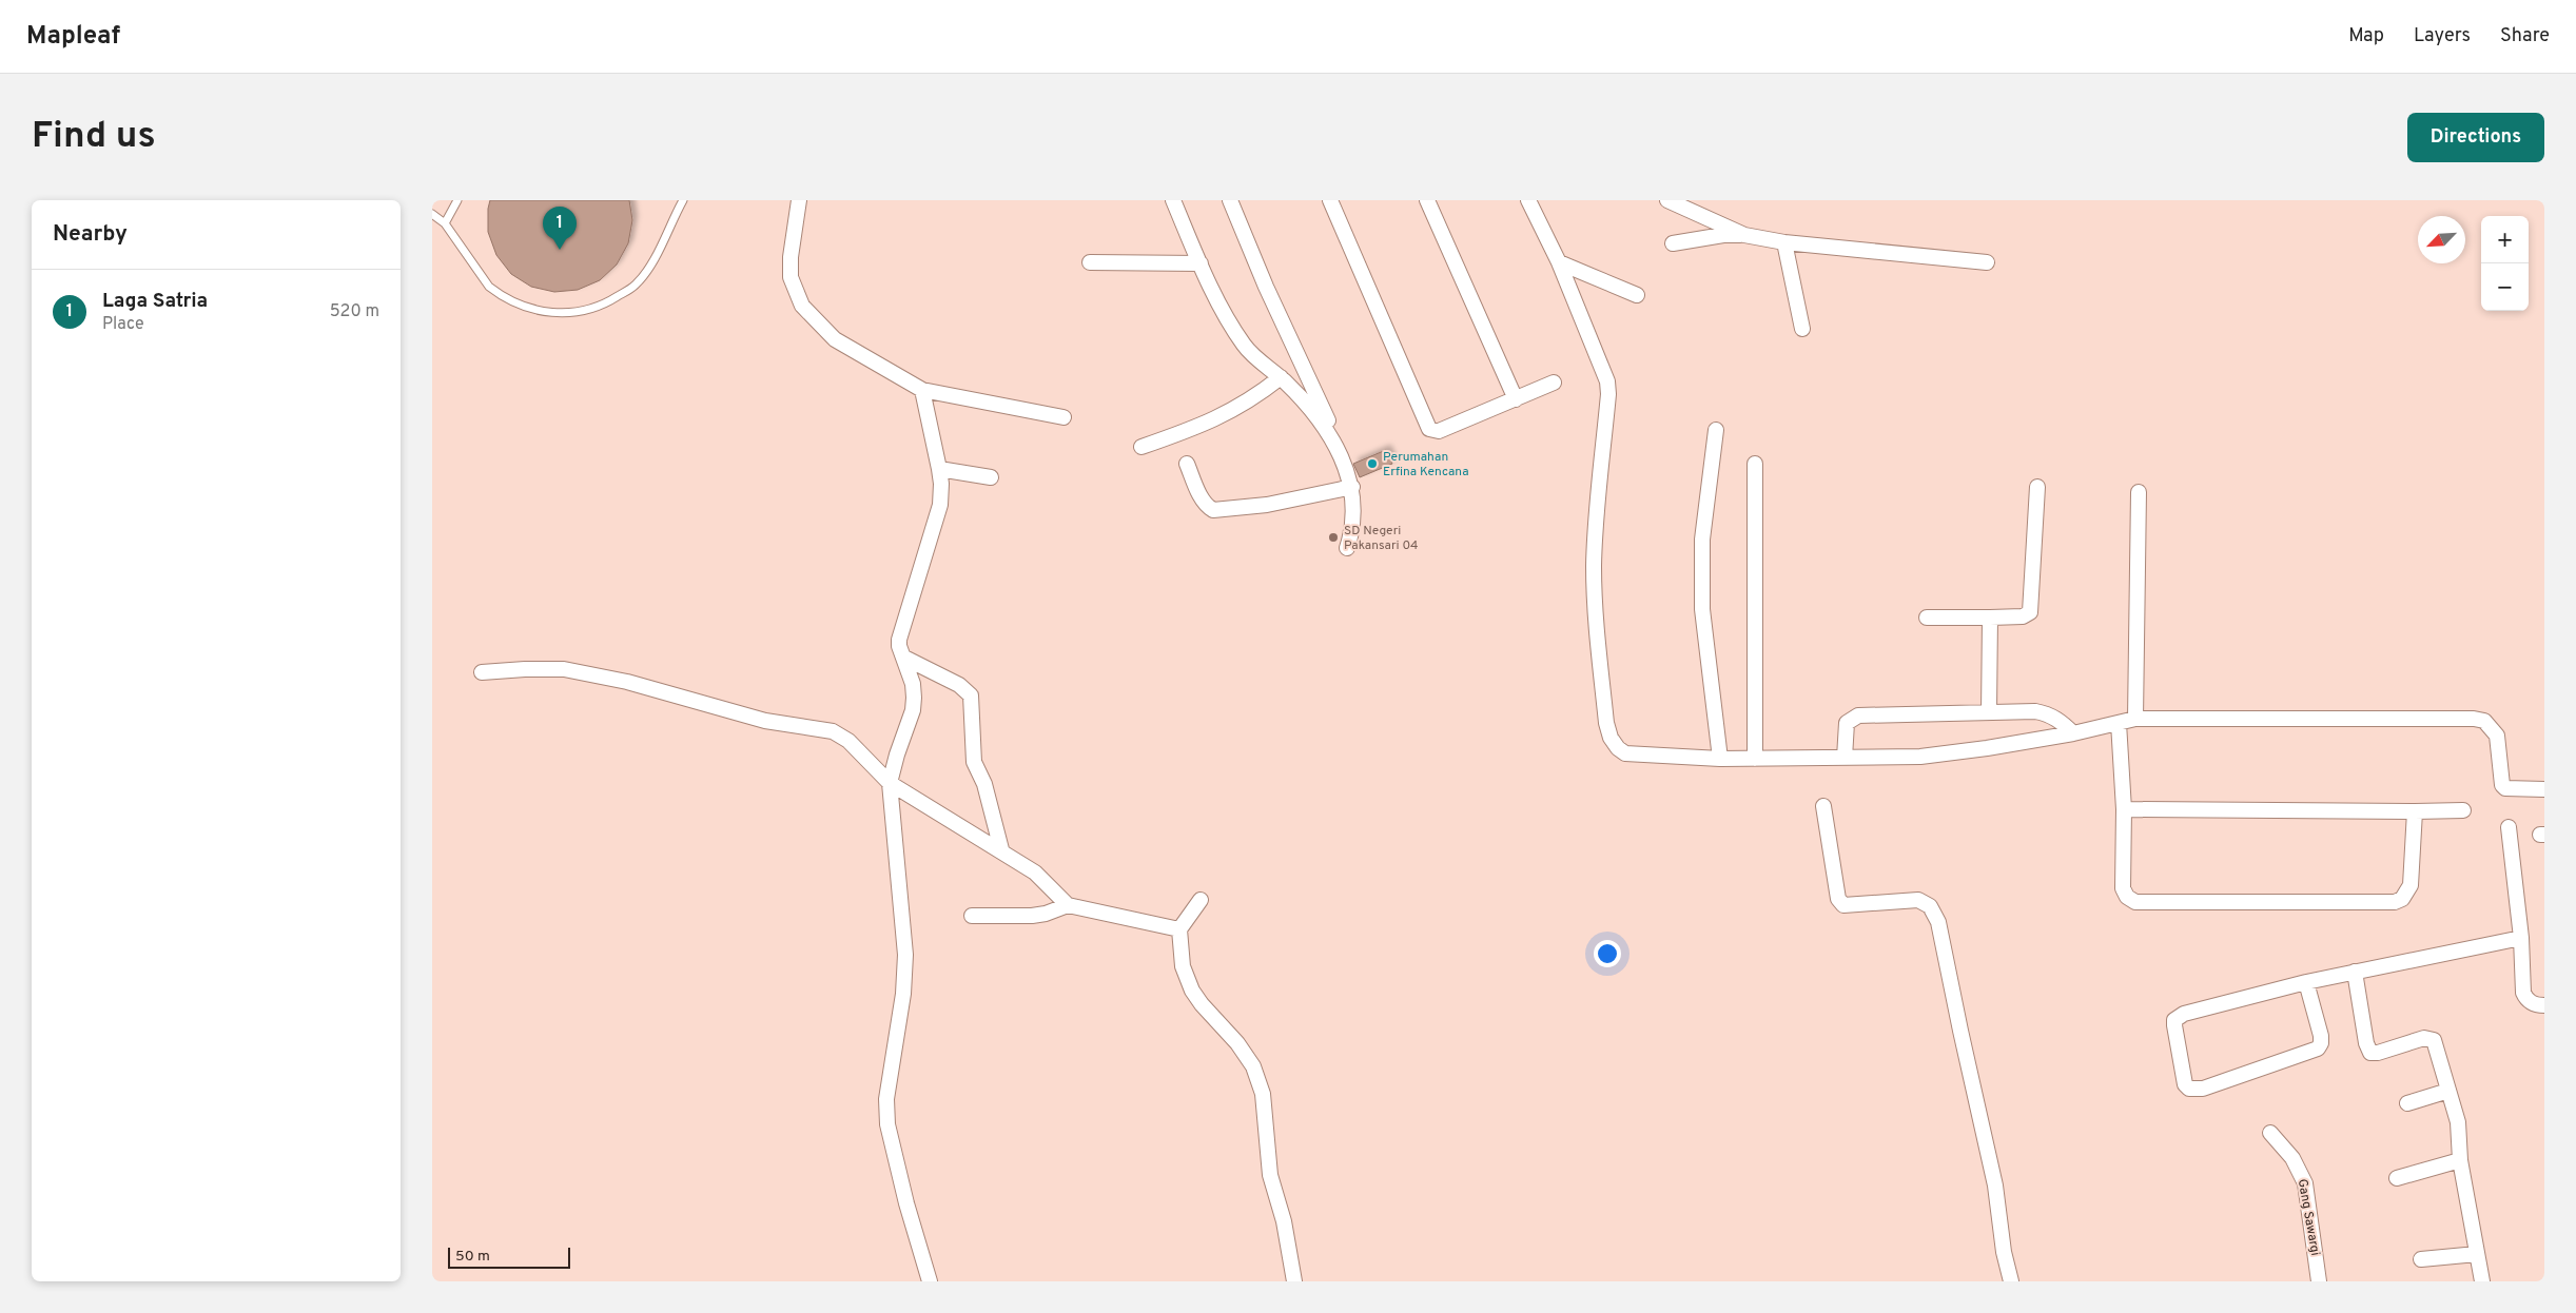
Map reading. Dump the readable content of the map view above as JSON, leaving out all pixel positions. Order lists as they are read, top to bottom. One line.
{"streets":{"street":["Gang Sawargi"]},"places":["Perumahan Erfina Kencana","SD Negeri Pakansari 04"],"scale_bar":"50 m","north":"bottom left","page":{"header":"Mapleaf","nav":["Map","Layers","Share"],"buttons":"Directions","title":"Find us","heading":"Nearby","pins":"1","map_buttons":["+","−"],"list":[{"mark":"1","name":"Laga Satria","note":"Place","value":"520 m"}],"scale":"50 m"}}
